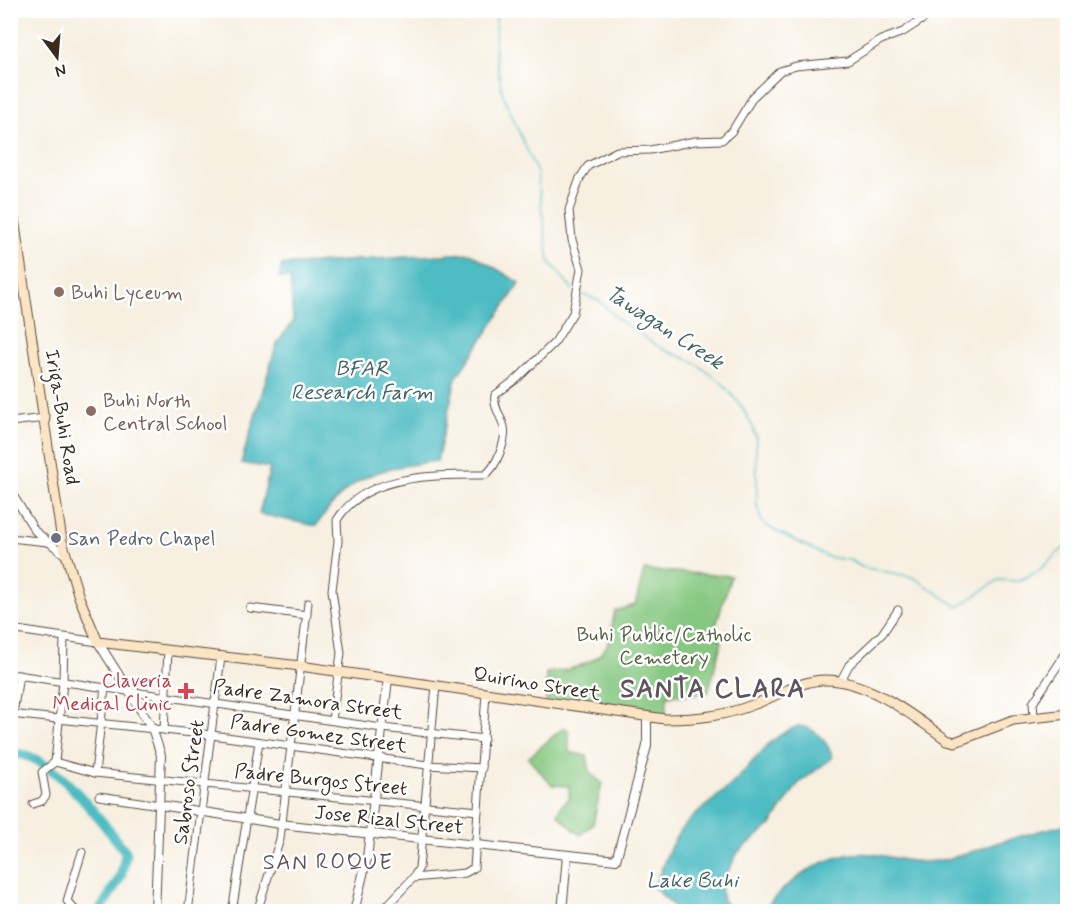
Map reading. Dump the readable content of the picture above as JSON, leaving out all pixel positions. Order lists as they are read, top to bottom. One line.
{"streets":{"main road":["Iriga-Buhi Road","Quirino Street"],"street":["Padre Zamora Street","Padre Gomez Street","Padre Burgos Street","Sabroso Street","Jose Rizal Street"]},"crossings":[["Iriga-Buhi Road","Quirino Street"],["Quirino Street","Sabroso Street"],["Quirino Street","Jose Rizal Street"],["Padre Zamora Street","Sabroso Street"],["Padre Gomez Street","Sabroso Street"],["Padre Burgos Street","Sabroso Street"],["Sabroso Street","Jose Rizal Street"]],"districts":["SANTA CLARA","SAN ROQUE"],"water":["Tawagan Creek","BFAR Research Farm","Lake Buhi"],"parks":["Buhi Public/Catholic Cemetery"],"places":{"other":["Buhi Lyceum","Buhi North Central School","San Pedro Chapel"],"health":["Claveria Medical Clinic"]},"north":"bottom"}
